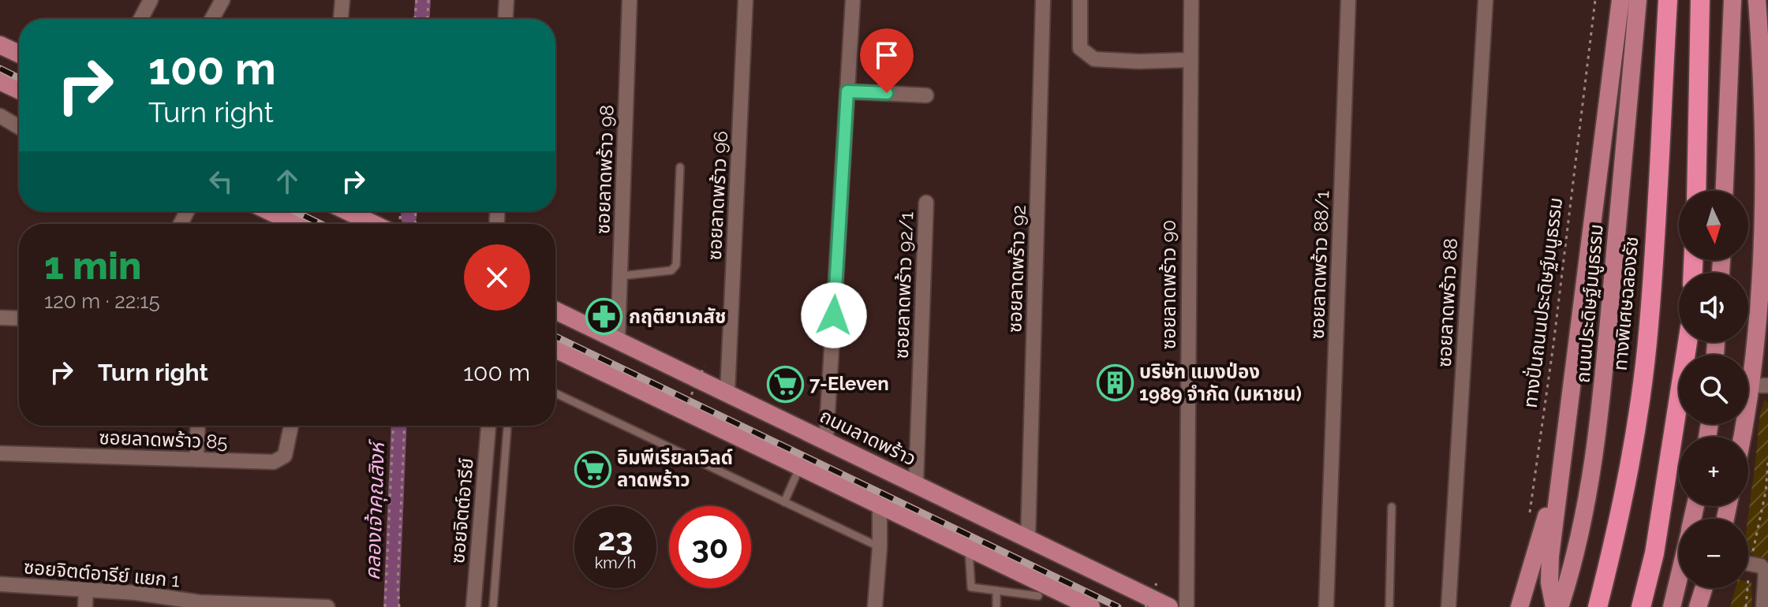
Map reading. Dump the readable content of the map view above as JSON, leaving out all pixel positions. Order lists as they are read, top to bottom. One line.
{"streets":{"highway":["ทางพิเศษฉลองรัช"],"main road":["ถนนประดิษฐ์มนูธรรม","ถนนลาดพร้าว"],"street":["ซอยลาดพร้าว 98","ซอยลาดพร้าว 96","ซอยลาดพร้าว 88/1","ซอยลาดพร้าว 92","ซอยลาดพร้าว 90","ซอยลาดพร้าว 92/1","ซอยลาดพร้าว 88","ซอยลาดพร้าว 85","ซอยจิตต์อารีย์","ซอยจิตต์อารีย์ แยก 1"],"path":["ทางปั่นถนนประดิษฐ์มนูธรรม"]},"crossings":[["ซอยลาดพร้าว 98","ถนนลาดพร้าว"],["ซอยลาดพร้าว 96","ถนนลาดพร้าว"],["ซอยลาดพร้าว 92","ถนนลาดพร้าว"],["ซอยลาดพร้าว 92/1","ถนนลาดพร้าว"]],"water":["คลองเจ้าคุณสิงห์"],"places":{"pharmacy":["กฤติยาเภสัช"],"building":["บริษัท แมงป่อง 1989 จำกัด (มหาชน)"],"supermarket":["7-Eleven","อิมพีเรียลเวิลด์ ลาดพร้าว"]},"north":"bottom","page":{"turn":["100 m","Turn right"],"map_buttons":["+","−"],"heading":["1 min","120 m · 22:15"],"list":[{"name":"Turn right","value":"100 m"}],"speed":"23 km/h","limit":"30"}}
